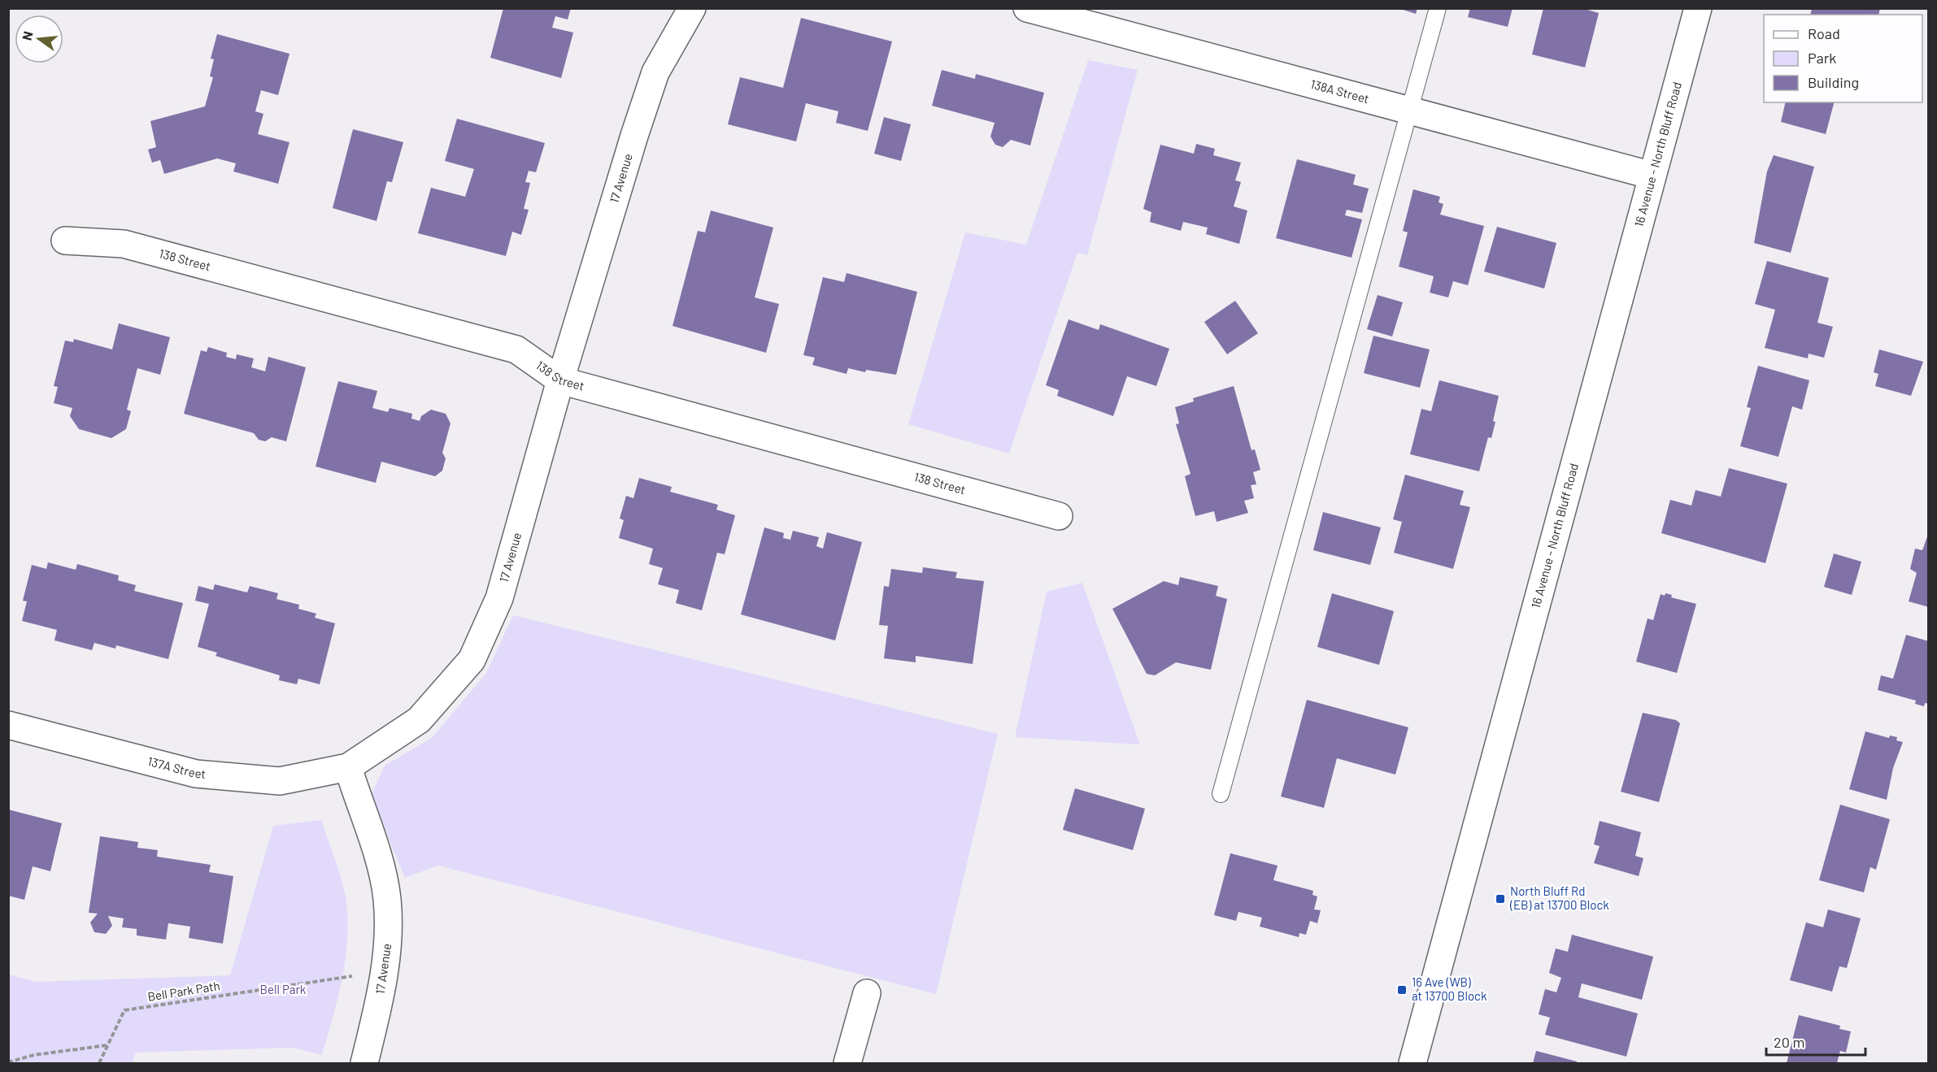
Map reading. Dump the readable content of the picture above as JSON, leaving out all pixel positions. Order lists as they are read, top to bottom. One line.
{"streets":{"street":["138A Street","16 Avenue - North Bluff Road","17 Avenue","138 Street","137A Street"],"path":["Bell Park Path"]},"crossings":[["138A Street","16 Avenue - North Bluff Road"],["17 Avenue","138 Street"],["17 Avenue","137A Street"],["17 Avenue","Bell Park Path"]],"parks":["Bell Park"],"places":{"transit":["North Bluff Rd (EB) at 13700 Block","16 Ave (WB) at 13700 Block"]},"legend":["Road","Park","Building"],"scale_bar":"20 m","north":"left"}
